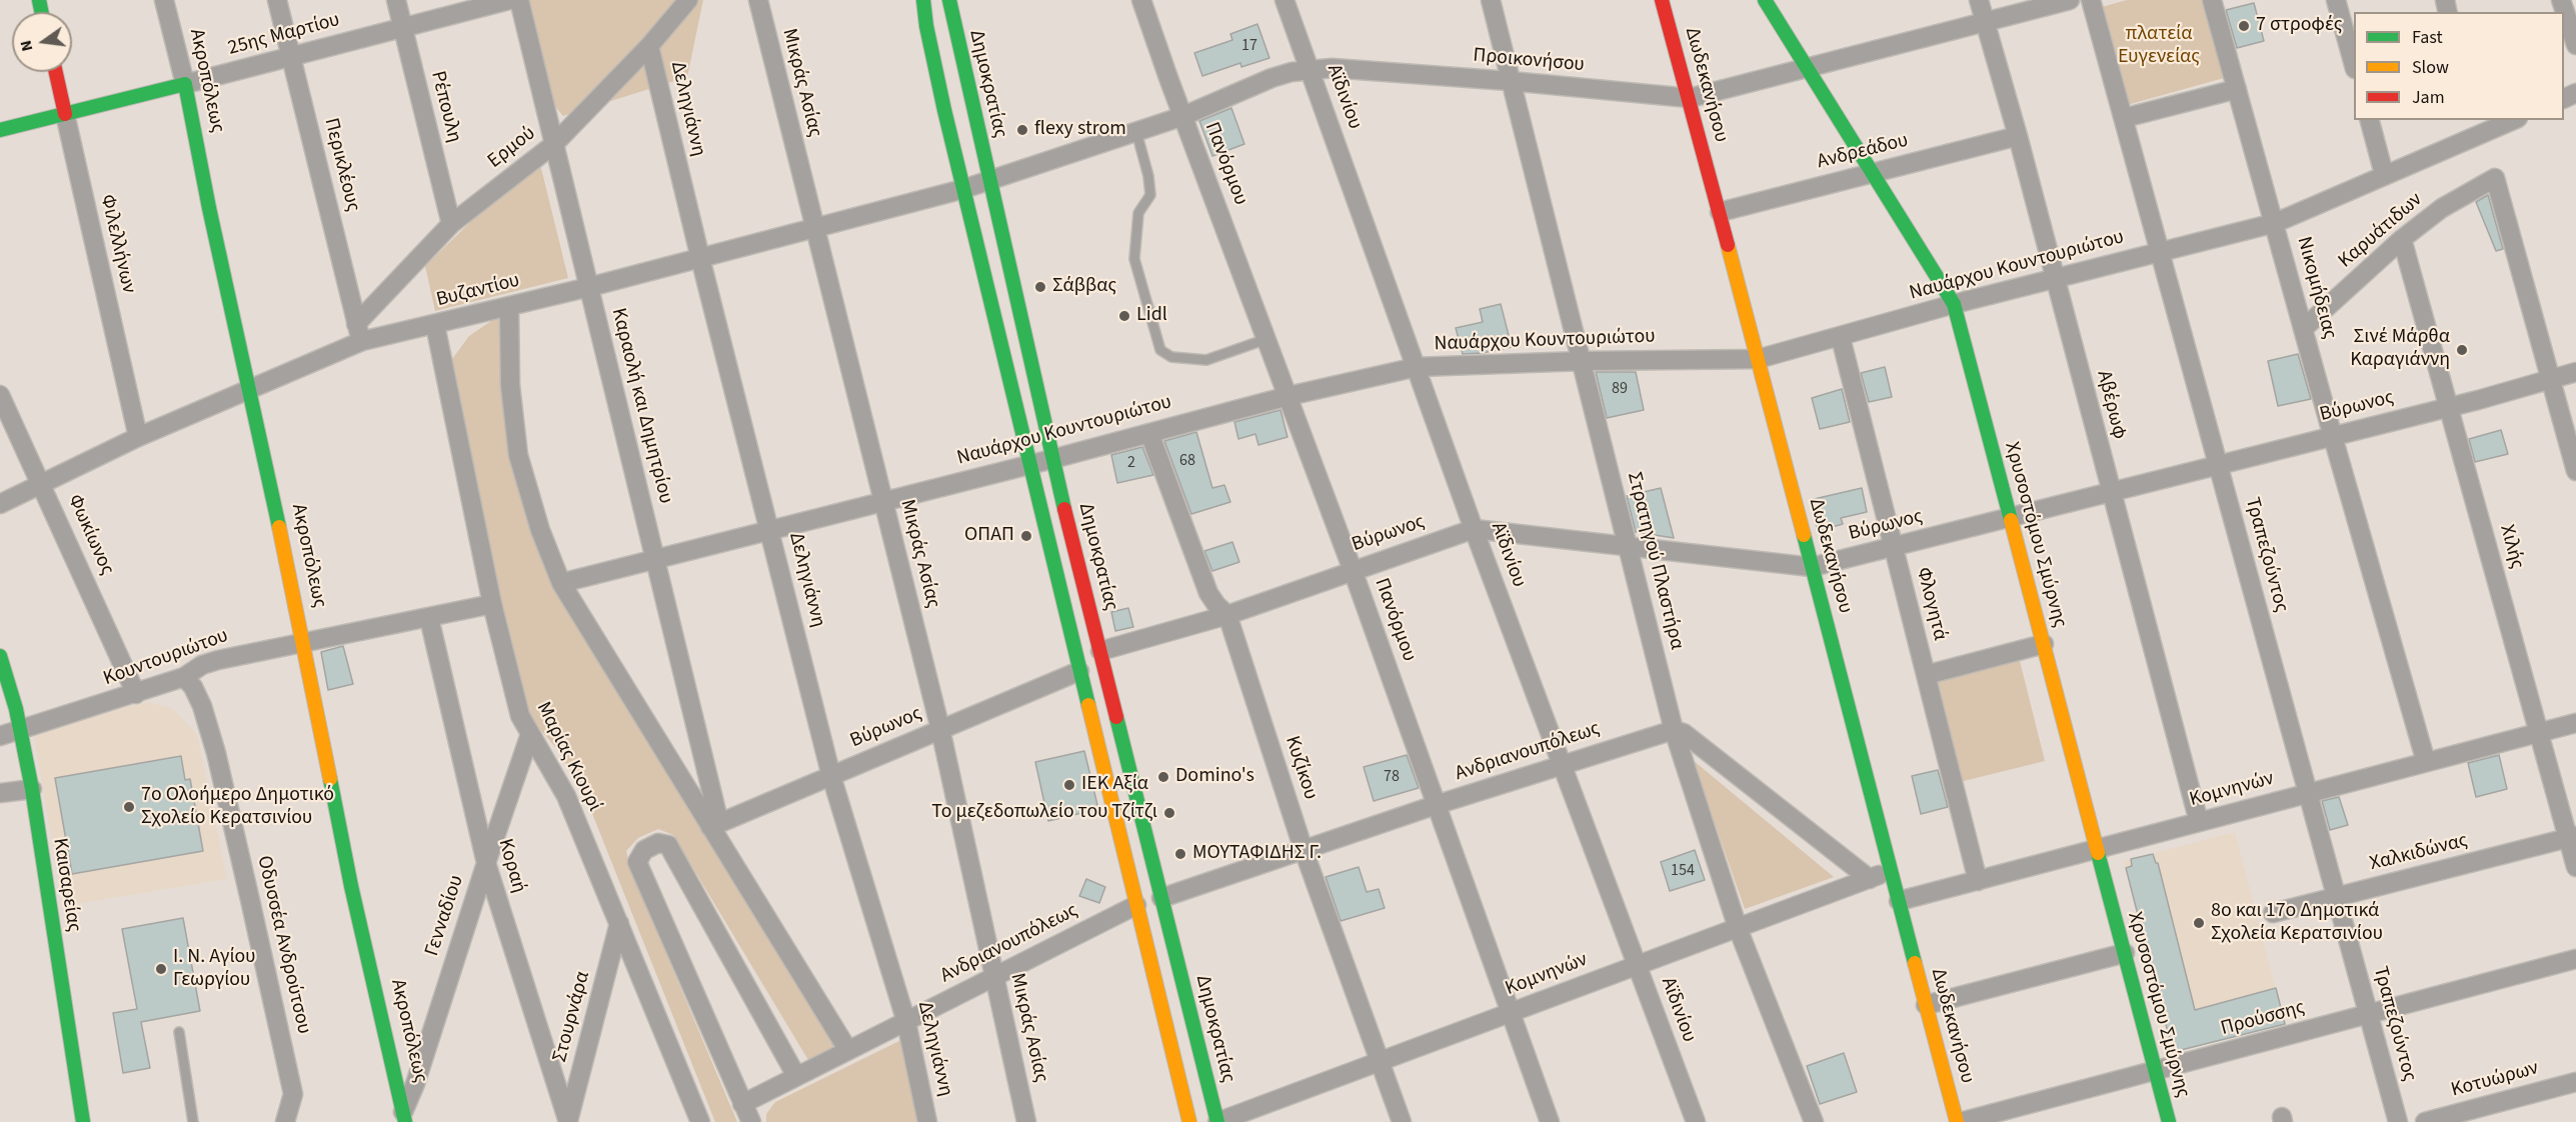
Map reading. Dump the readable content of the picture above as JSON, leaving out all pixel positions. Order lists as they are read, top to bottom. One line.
{"streets":{"street":["25ης Μαρτίου","Προικονήσου","Ακροπόλεως","Μικράς Ασίας","Δημοκρατίας","Δωδεκανήσου","Αϊδινίου","Ρέπουλη","Δεληγιάννη","Ερμού","Ανδρεάδου","Πανόρμου","Περικλέους","Καρυάτιδων","Φιλελλήνων","Ναυάρχου Κουντουριώτου","Νικομήδειας","Βυζαντίου","Αβέρωφ","Καραολή και Δημητρίου","Βύρωνος","Φωκίωνος","Χρυσοστόμου Σμύρνης","Χιλής","Τραπεζούντος","Στρατηγού Πλαστήρα","Φλογητά","Κουντουριώτου","Ανδριανουπόλεως","Μαρίας Κιουρί","Κυζίκου","Κομνηνών","Χαλκιδώνας","Κοραή","Καισαρείας","Γενναδίου","Οδυσσέα Ανδρούτσου","Στουρνάρα","Προύσσης","Κοτυώρων"]},"crossings":[["25ης Μαρτίου","Ακροπόλεως"],["25ης Μαρτίου","Ρέπουλη"],["25ης Μαρτίου","Περικλέους"],["25ης Μαρτίου","Φιλελλήνων"],["Προικονήσου","Δημοκρατίας"],["Προικονήσου","Δωδεκανήσου"],["Προικονήσου","Αϊδινίου"],["Προικονήσου","Πανόρμου"],["Προικονήσου","Βυζαντίου"],["Προικονήσου","Αβέρωφ"],["Προικονήσου","Χρυσοστόμου Σμύρνης"],["Προικονήσου","Στρατηγού Πλαστήρα"],["Ακροπόλεως","Βυζαντίου"],["Ακροπόλεως","Κουντουριώτου"],["Ακροπόλεως","Γενναδίου"],["Μικράς Ασίας","Ναυάρχου Κουντουριώτου"],["Μικράς Ασίας","Βυζαντίου"],["Μικράς Ασίας","Βύρωνος"],["Μικράς Ασίας","Ανδριανουπόλεως"],["Δημοκρατίας","Ναυάρχου Κουντουριώτου"],["Δημοκρατίας","Βυζαντίου"],["Δημοκρατίας","Βύρωνος"],["Δημοκρατίας","Ανδριανουπόλεως"],["Δημοκρατίας","Κομνηνών"],["Δωδεκανήσου","Ανδρεάδου"],["Δωδεκανήσου","Ναυάρχου Κουντουριώτου"],["Δωδεκανήσου","Βύρωνος"],["Δωδεκανήσου","Κομνηνών"],["Δωδεκανήσου","Προύσσης"],["Αϊδινίου","Ναυάρχου Κουντουριώτου"],["Αϊδινίου","Βύρωνος"],["Αϊδινίου","Ανδριανουπόλεως"],["Αϊδινίου","Κομνηνών"],["Ρέπουλη","Ερμού"],["Δεληγιάννη","Ερμού"],["Δεληγιάννη","Ναυάρχου Κουντουριώτου"],["Δεληγιάννη","Βυζαντίου"],["Δεληγιάννη","Βύρωνος"],["Δεληγιάννη","Ανδριανουπόλεως"],["Ερμού","Περικλέους"],["Ερμού","Βυζαντίου"],["Ερμού","Καραολή και Δημητρίου"],["Ανδρεάδου","Αβέρωφ"],["Ανδρεάδου","Χρυσοστόμου Σμύρνης"],["Πανόρμου","Ναυάρχου Κουντουριώτου"],["Πανόρμου","Βύρωνος"],["Πανόρμου","Ανδριανουπόλεως"],["Πανόρμου","Κομνηνών"],["Περικλέους","Βυζαντίου"],["Καρυάτιδων","Νικομήδειας"],["Καρυάτιδων","Βύρωνος"],["Καρυάτιδων","Χιλής"],["Φιλελλήνων","Βυζαντίου"],["Ναυάρχου Κουντουριώτου","Νικομήδειας"],["Ναυάρχου Κουντουριώτου","Αβέρωφ"],["Ναυάρχου Κουντουριώτου","Καραολή και Δημητρίου"],["Ναυάρχου Κουντουριώτου","Χρυσοστόμου Σμύρνης"],["Ναυάρχου Κουντουριώτου","Τραπεζούντος"],["Ναυάρχου Κουντουριώτου","Στρατηγού Πλαστήρα"],["Ναυάρχου Κουντουριώτου","Φλογητά"],["Ναυάρχου Κουντουριώτου","Κυζίκου"],["Νικομήδειας","Βύρωνος"],["Νικομήδειας","Κομνηνών"],["Βυζαντίου","Καραολή και Δημητρίου"],["Βυζαντίου","Φωκίωνος"],["Βυζαντίου","Μαρίας Κιουρί"],["Αβέρωφ","Βύρωνος"],["Αβέρωφ","Κομνηνών"],["Καραολή και Δημητρίου","Βύρωνος"],["Βύρωνος","Χρυσοστόμου Σμύρνης"],["Βύρωνος","Χιλής"],["Βύρωνος","Τραπεζούντος"],["Βύρωνος","Στρατηγού Πλαστήρα"],["Βύρωνος","Φλογητά"],["Βύρωνος","Κυζίκου"],["Φωκίωνος","Κουντουριώτου"],["Χρυσοστόμου Σμύρνης","Κομνηνών"],["Χρυσοστόμου Σμύρνης","Προύσσης"],["Χιλής","Κομνηνών"],["Χιλής","Χαλκιδώνας"],["Τραπεζούντος","Κομνηνών"],["Τραπεζούντος","Χαλκιδώνας"],["Τραπεζούντος","Προύσσης"],["Στρατηγού Πλαστήρα","Ανδριανουπόλεως"],["Στρατηγού Πλαστήρα","Κομνηνών"],["Φλογητά","Κομνηνών"],["Κουντουριώτου","Μαρίας Κιουρί"],["Κουντουριώτου","Κοραή"],["Κουντουριώτου","Καισαρείας"],["Κουντουριώτου","Οδυσσέα Ανδρούτσου"],["Ανδριανουπόλεως","Κυζίκου"],["Μαρίας Κιουρί","Γενναδίου"],["Μαρίας Κιουρί","Στουρνάρα"],["Κυζίκου","Κομνηνών"],["Κοραή","Γενναδίου"],["Κοραή","Στουρνάρα"]],"parks":["πλατεία Ευγενείας"],"places":["7 στροφές","flexy strom","Σάββας","Lidl","Σινέ Μάρθα Καραγιάννη","ΟΠΑΠ","Domino's","ΙΕΚ Αξία","7ο Ολοήμερο Δημοτικό Σχολείο Κερατσινίου","Το μεζεδοπωλείο του Τζίτζι","ΜΟΥΤΑΦΙΔΗΣ Γ.","8ο και 17ο Δημοτικά Σχολεία Κερατσινίου","Ι. Ν. Αγίου Γεωργίου"],"house_numbers":["17","89","68","2","78","154"],"legend":["Fast","Slow","Jam"],"north":"left"}
